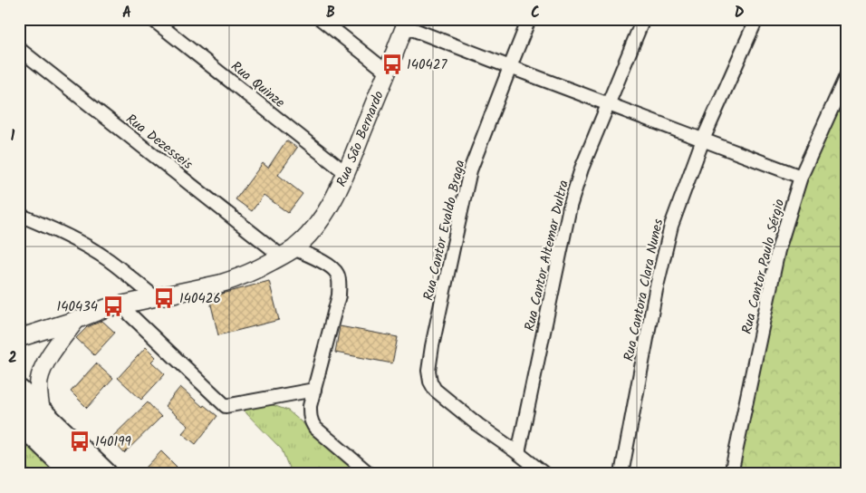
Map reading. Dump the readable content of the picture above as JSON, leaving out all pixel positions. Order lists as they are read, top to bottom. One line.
{"streets":{"street":["Rua Quinze","Rua São Bernardo","Rua Dezesseis","Rua Cantor Evaldo Braga","Rua Cantor Altemar Dultra","Rua Cantor Paulo Sérgio","Rua Cantora Clara Nunes"]},"crossings":[["Rua Quinze","Rua São Bernardo"],["Rua São Bernardo","Rua Dezesseis"],["Rua Cantor Evaldo Braga","Rua Cantor Altemar Dultra"]],"places":{"bus stop":["140427","140426","140434","140199"]},"grid":{"columns":["A","B","C","D"],"rows":["1","2"]}}
